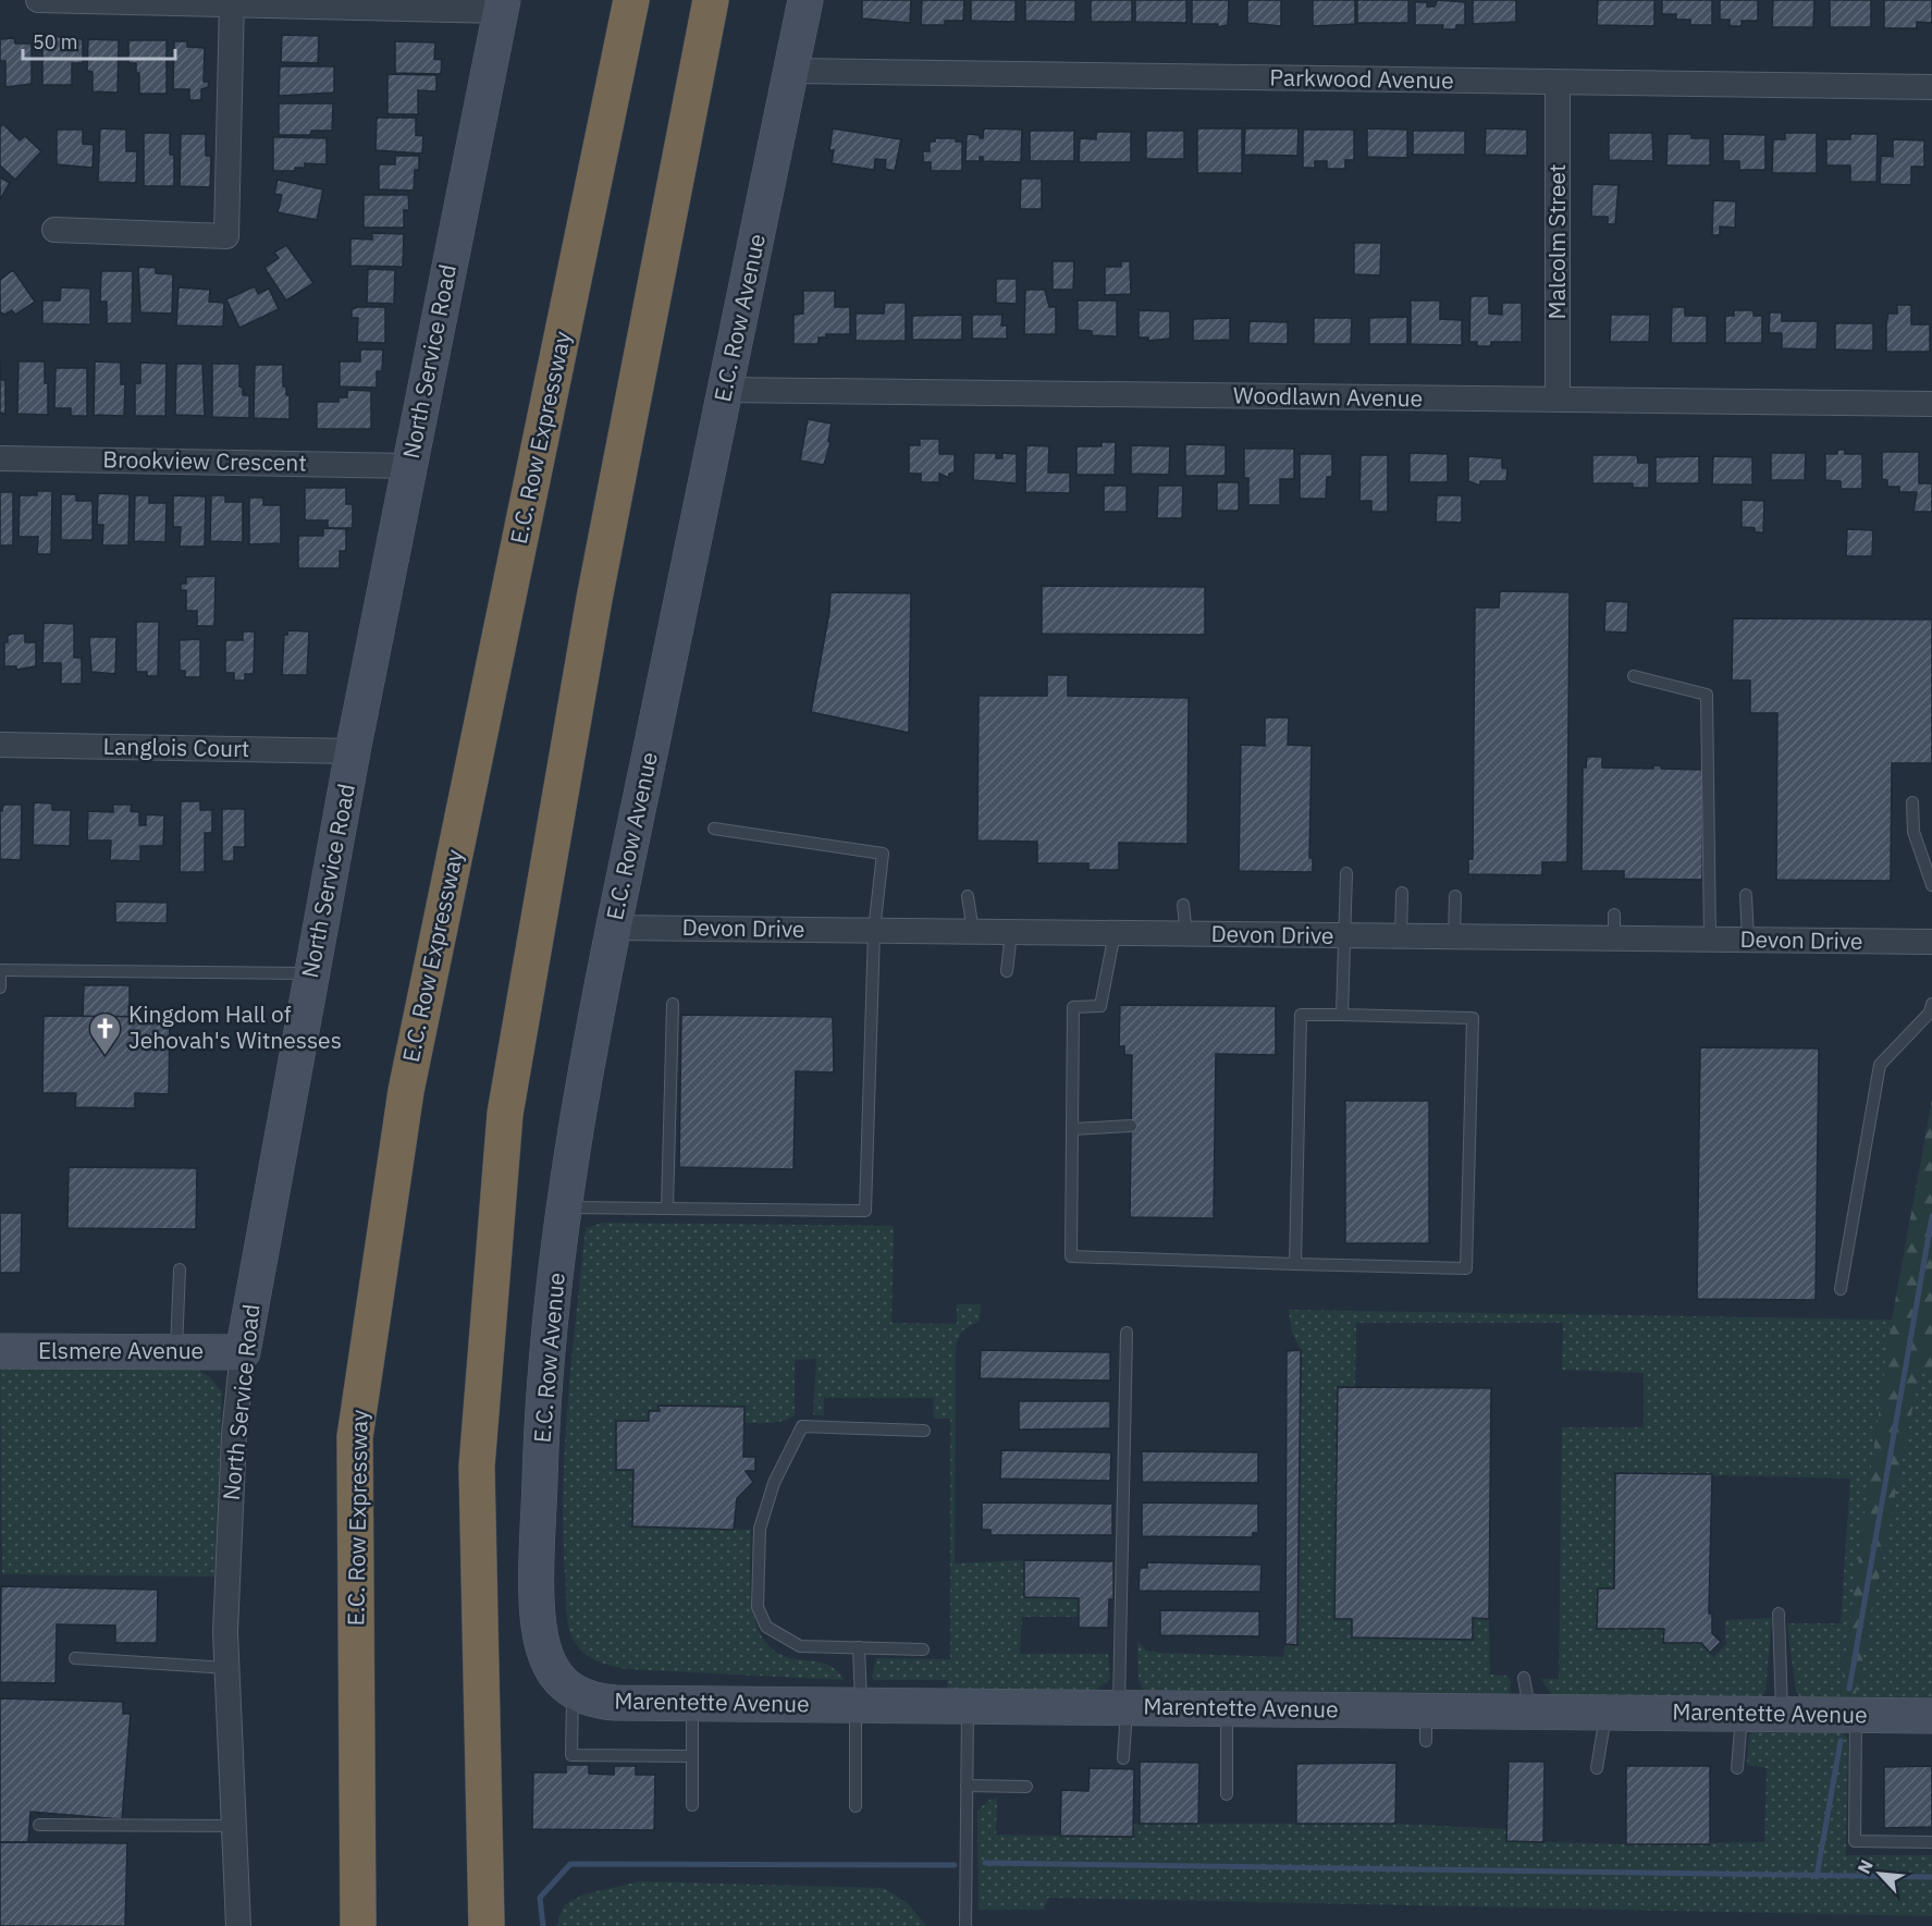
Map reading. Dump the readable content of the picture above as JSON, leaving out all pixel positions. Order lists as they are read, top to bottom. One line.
{"streets":{"highway":["E.C. Row Expressway"],"street":["Parkwood Avenue","Malcolm Street","E.C. Row Avenue","North Service Road","Woodlawn Avenue","Brookview Crescent","Langlois Court","Devon Drive","Elsmere Avenue","Marentette Avenue"]},"crossings":[["Parkwood Avenue","Malcolm Street"],["Parkwood Avenue","E.C. Row Avenue"],["Malcolm Street","Woodlawn Avenue"],["E.C. Row Avenue","Woodlawn Avenue"],["E.C. Row Avenue","Devon Drive"],["E.C. Row Avenue","Marentette Avenue"],["North Service Road","Brookview Crescent"],["North Service Road","Langlois Court"],["North Service Road","Elsmere Avenue"]],"places":{"church":["Kingdom Hall of Jehovah's Witnesses"]},"scale_bar":"50 m","north":"top left"}
